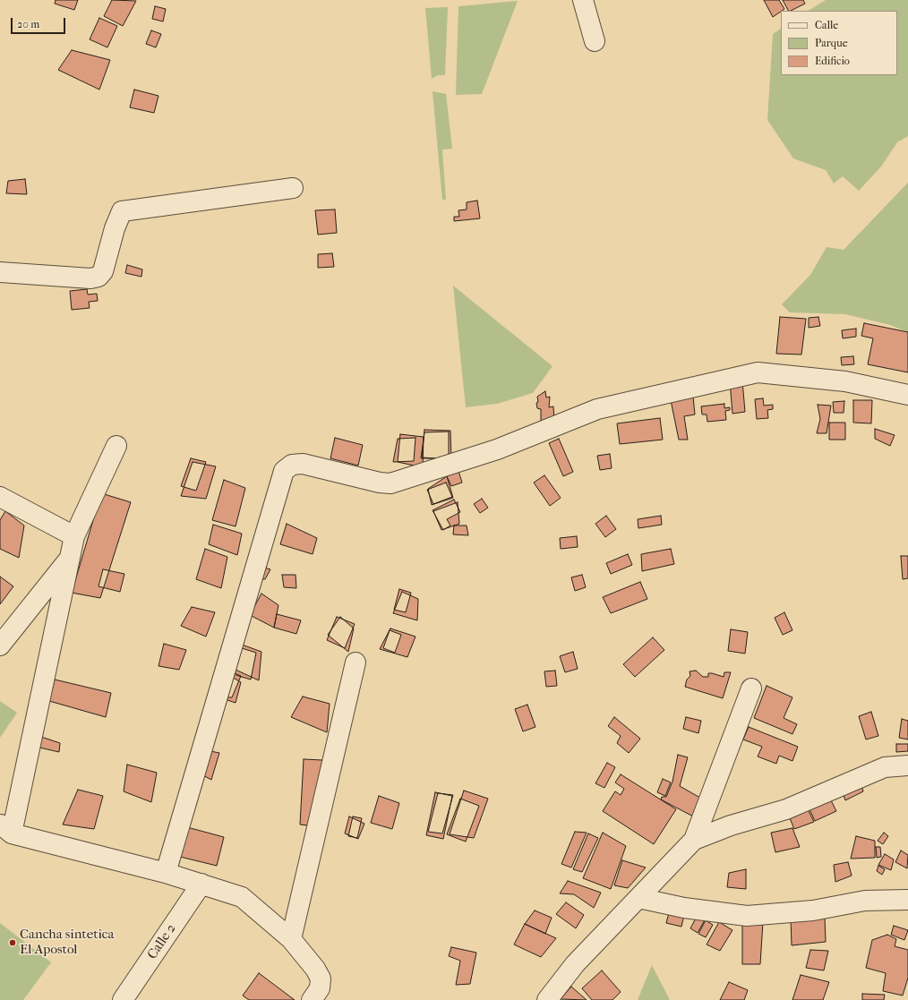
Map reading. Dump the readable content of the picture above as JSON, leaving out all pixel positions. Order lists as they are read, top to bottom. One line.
{"streets":{"street":["Calle 2"]},"places":["Cancha sintetica El Apostol"],"legend":["Calle","Parque","Edificio"],"scale_bar":"20 m"}
